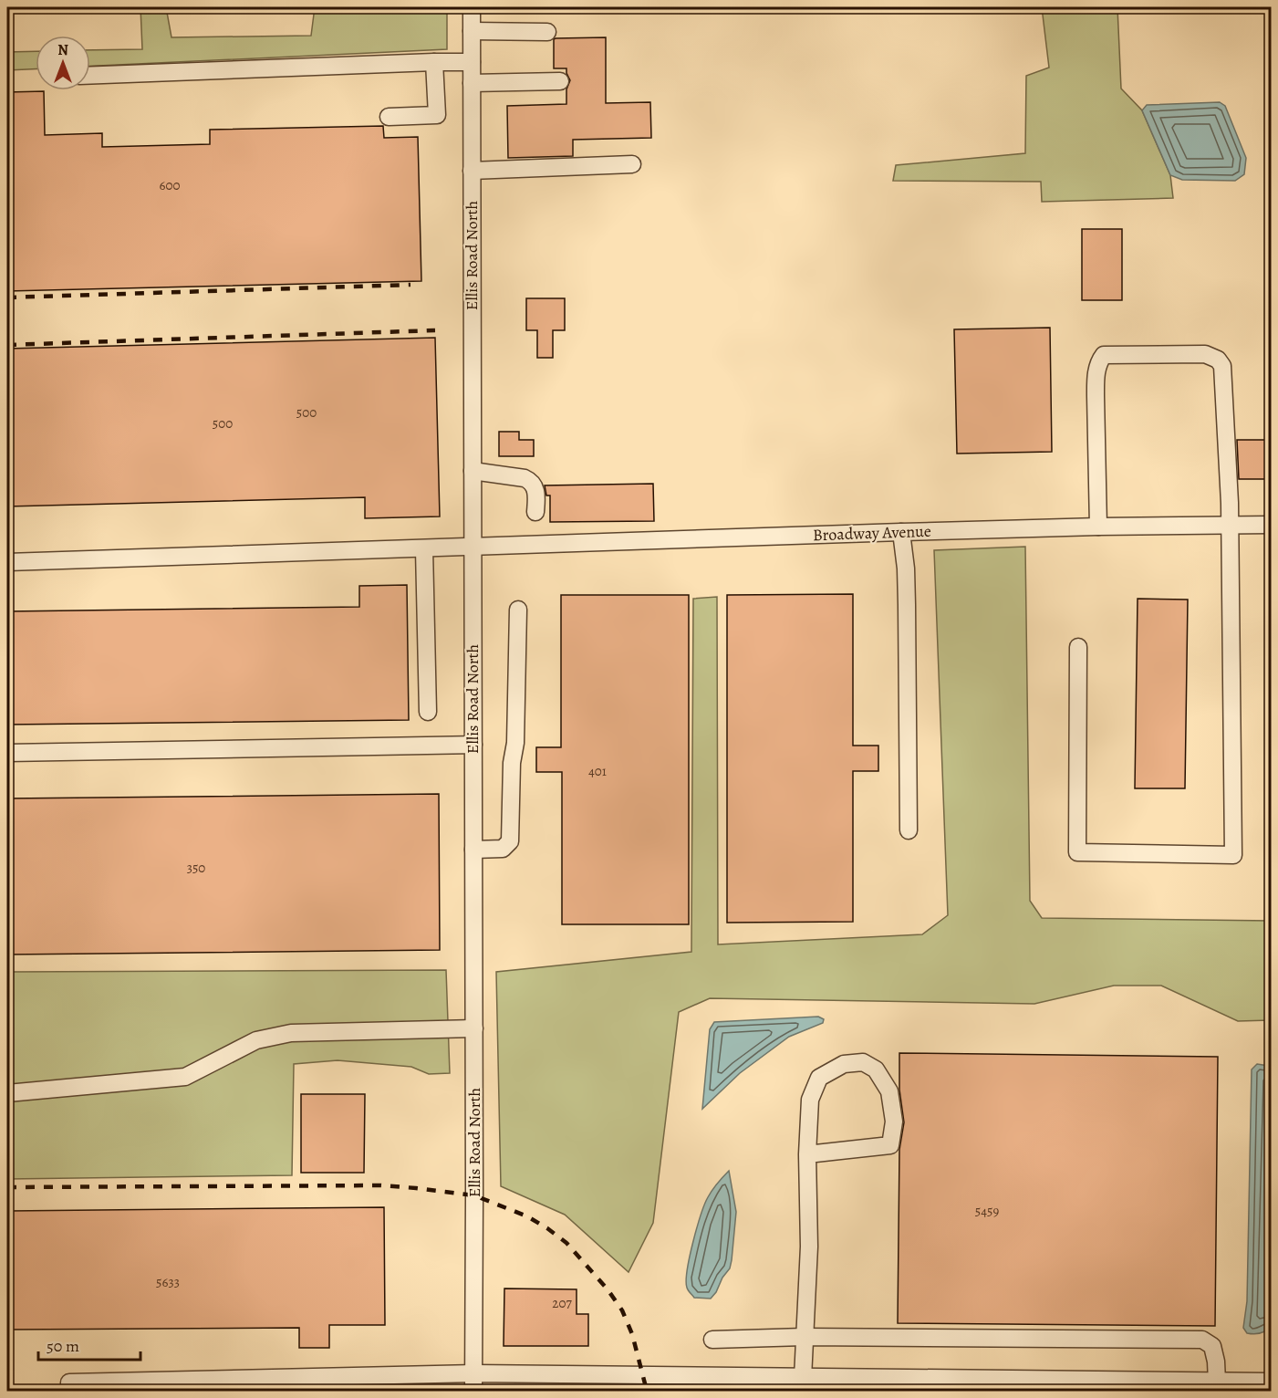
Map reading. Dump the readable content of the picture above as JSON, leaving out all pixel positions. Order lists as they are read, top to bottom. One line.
{"streets":{"street":["Ellis Road North","Broadway Avenue"]},"crossings":[["Ellis Road North","Broadway Avenue"]],"house_numbers":["600","500","500","401","350","5459","5633","207"],"scale_bar":"50 m","north":"top"}
